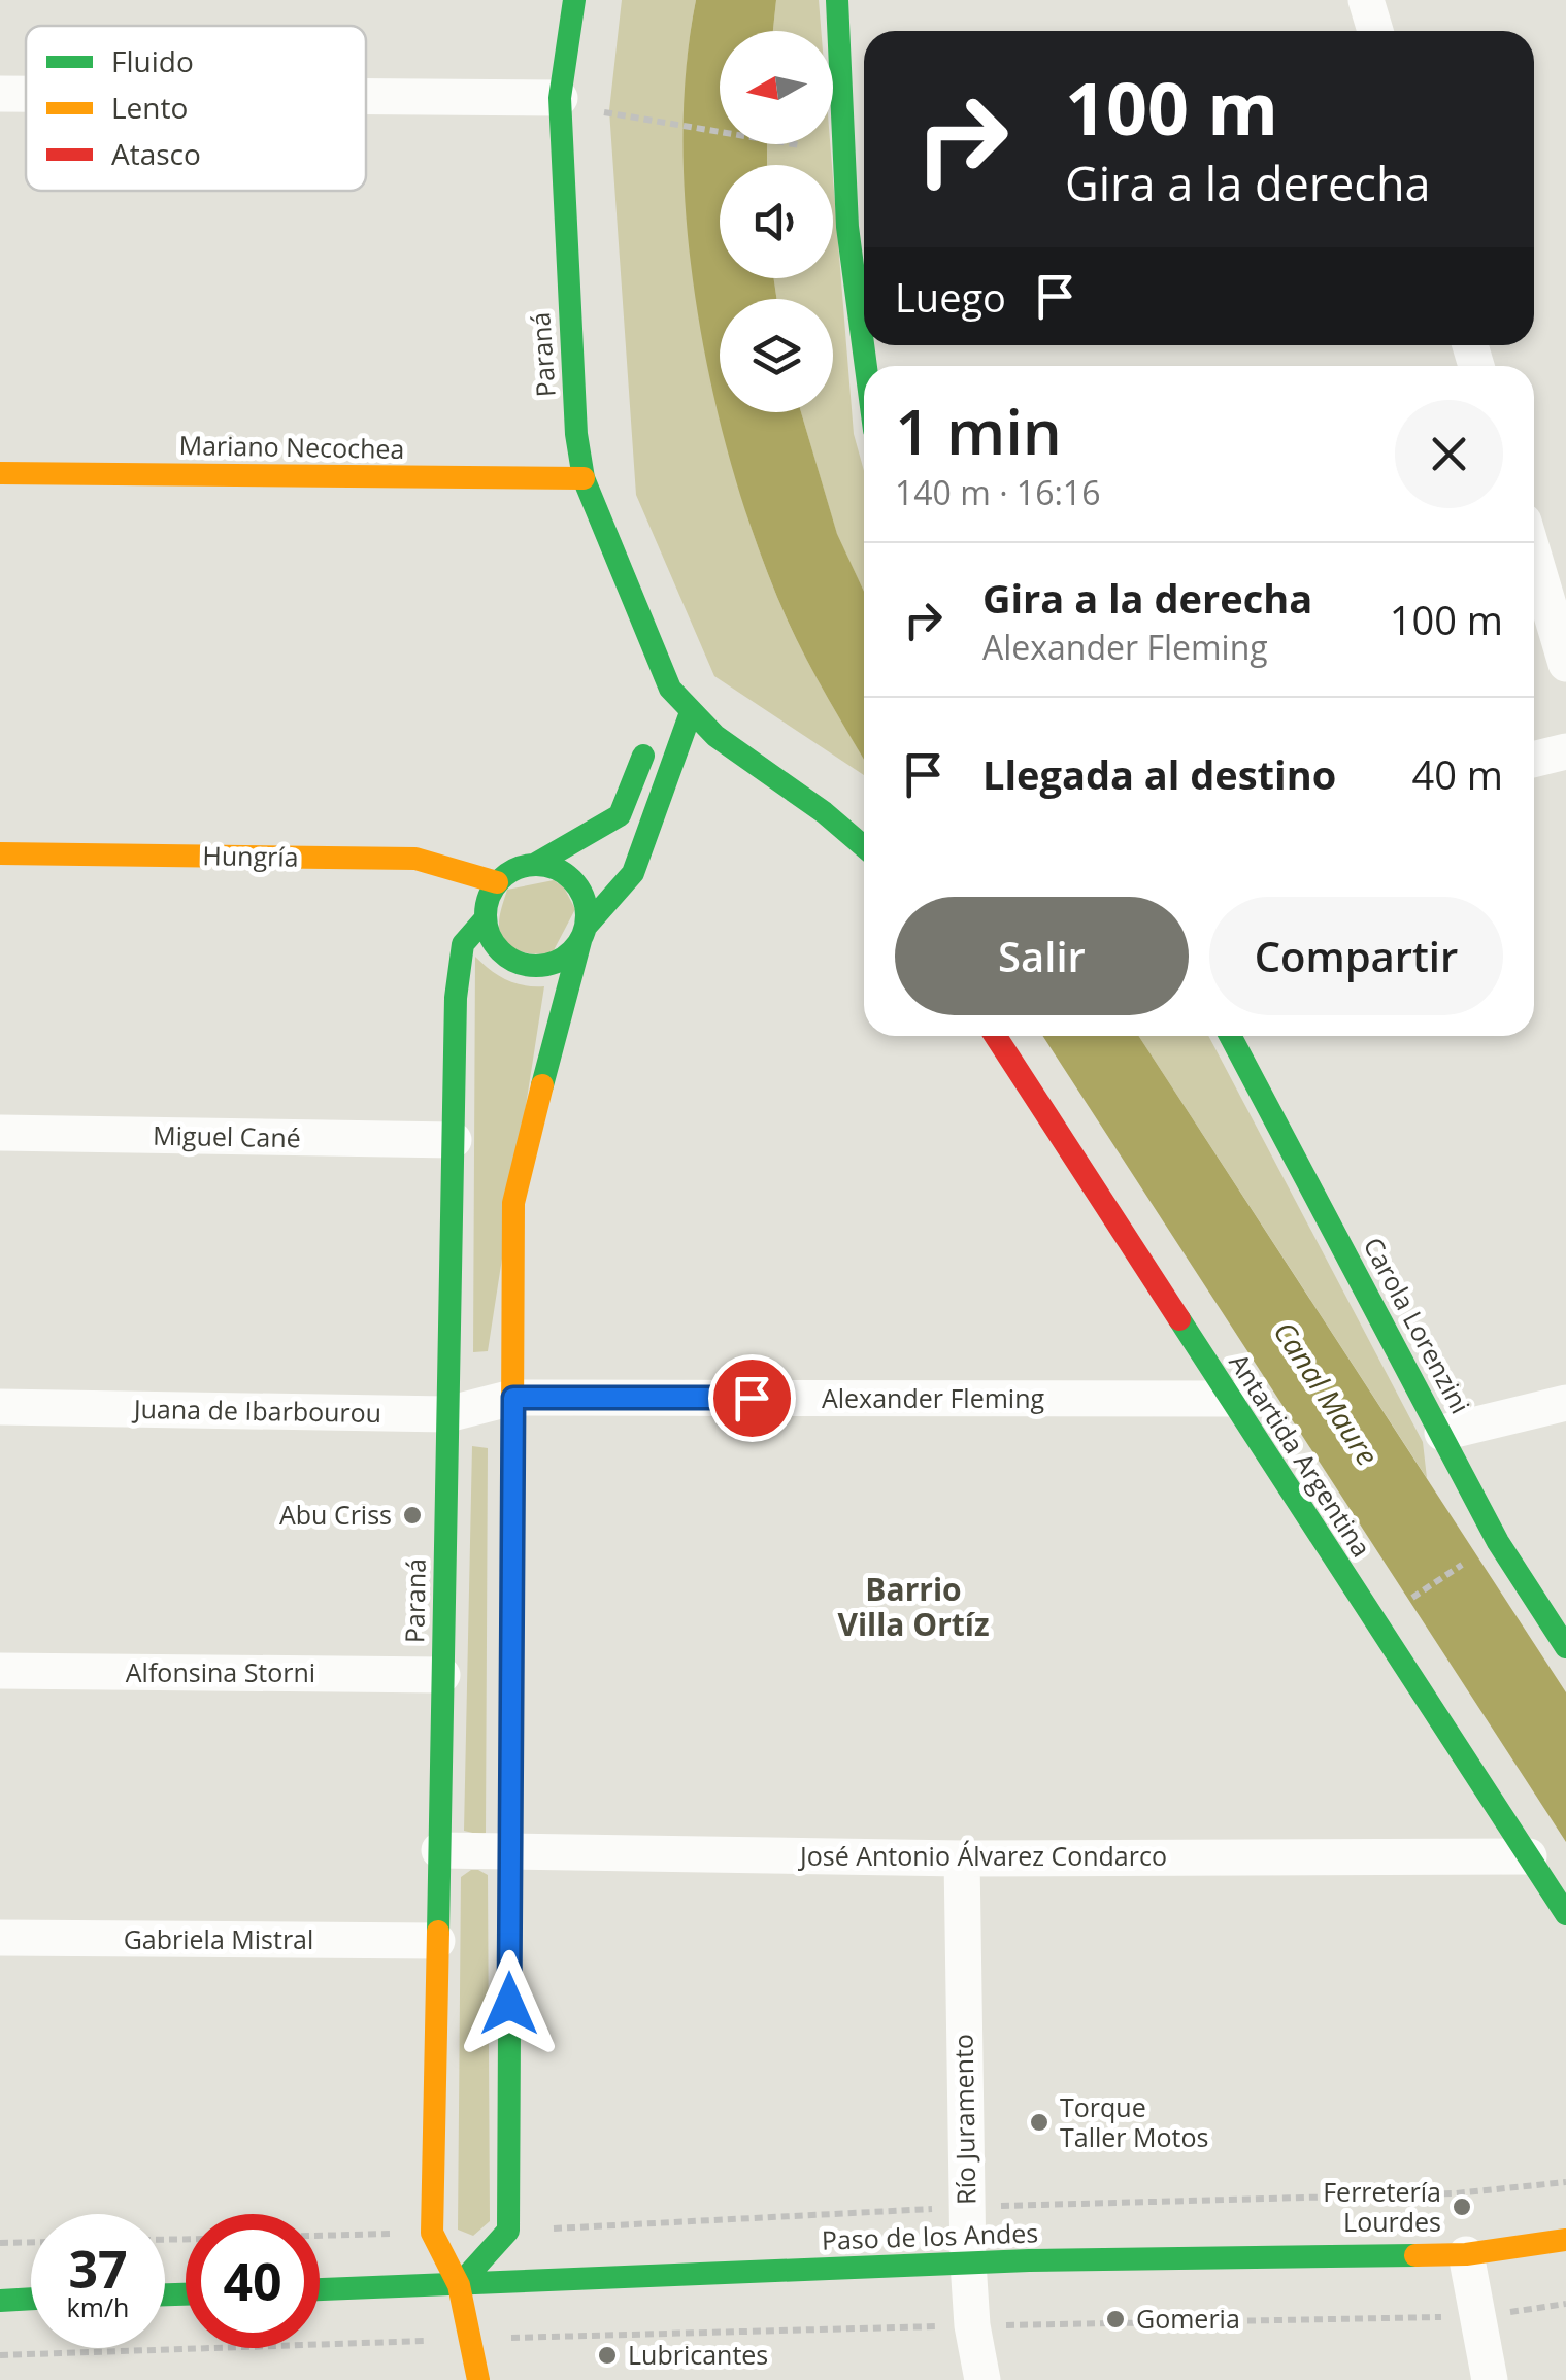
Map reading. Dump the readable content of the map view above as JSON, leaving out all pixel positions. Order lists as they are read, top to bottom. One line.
{"streets":{"street":["Paraná","Mariano Necochea","Hungría","Miguel Cané","Carola Lorenzini","Alexander Fleming","Juana de Ibarbourou","Antartida Argentina","Alfonsina Storni","José Antonio Álvarez Condarco","Gabriela Mistral","Río Juramento","Paso de los Andes"]},"crossings":[["Paraná","Mariano Necochea"],["Paraná","Hungría"],["Paraná","Miguel Cané"],["Paraná","Juana de Ibarbourou"],["Paraná","Alfonsina Storni"],["Paraná","José Antonio Álvarez Condarco"],["Paraná","Gabriela Mistral"],["Paraná","Paso de los Andes"],["Alexander Fleming","Juana de Ibarbourou"],["Alexander Fleming","Antartida Argentina"],["Antartida Argentina","José Antonio Álvarez Condarco"],["José Antonio Álvarez Condarco","Río Juramento"],["Río Juramento","Paso de los Andes"]],"districts":["Barrio Villa Ortíz"],"water":["Canal Maure"],"places":["Abu Criss","Torque Taller Motos","Ferretería Lourdes","Gomeria","Lubricantes"],"legend":["Fluido","Lento","Atasco"],"north":"left","page":{"turn":["100 m","Gira a la derecha"],"then":"Luego","heading":["1 min","140 m · 16:16"],"list":[{"name":"Gira a la derecha","note":"Alexander Fleming","value":"100 m"},{"name":"Llegada al destino","value":"40 m"}],"buttons":["Salir","Compartir"],"speed":"37 km/h","limit":"40"}}
